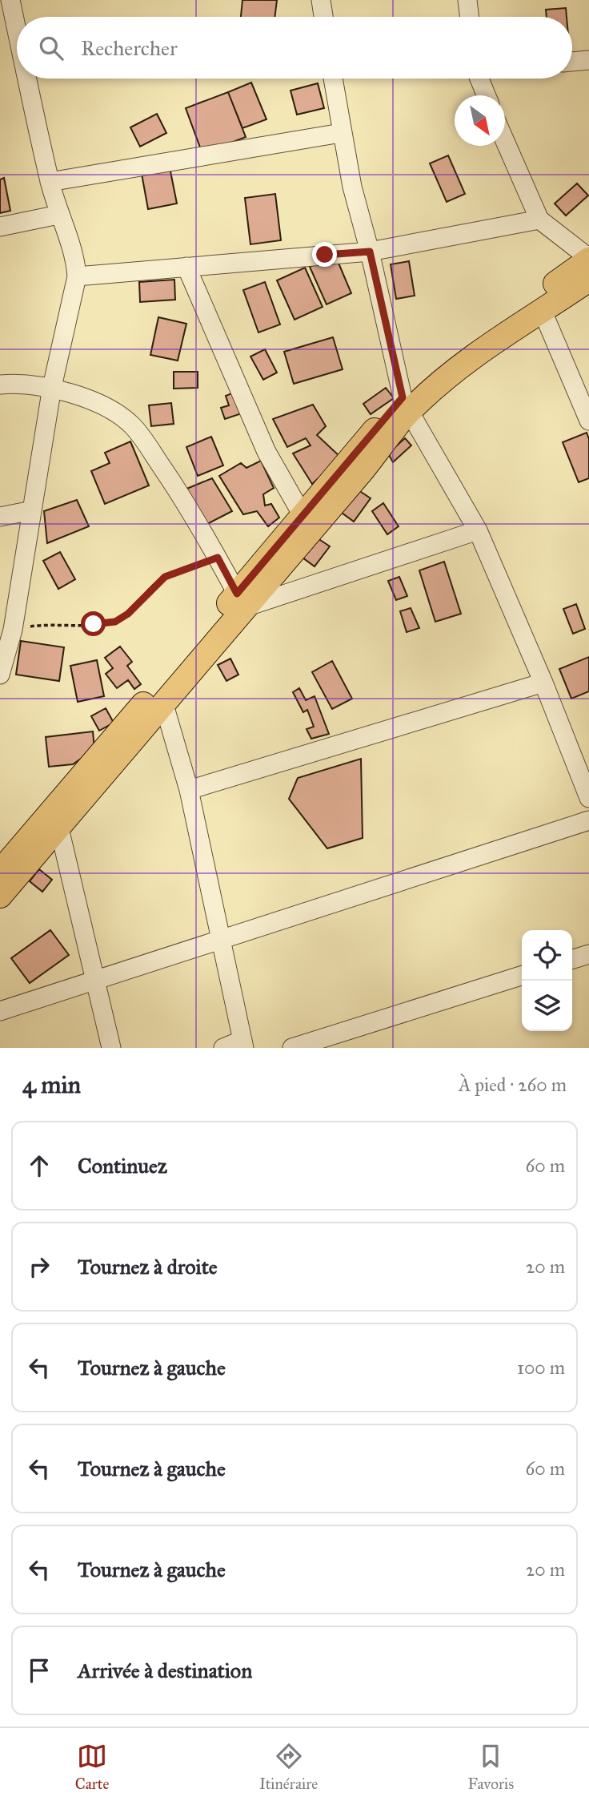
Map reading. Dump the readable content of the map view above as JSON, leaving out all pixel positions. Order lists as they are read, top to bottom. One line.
{"north":"bottom right","page":{"search":"Rechercher","heading":["4 min","À pied · 260 m"],"list":[["Continuez","60 m"],["Tournez à droite","20 m"],["Tournez à gauche","100 m"],["Tournez à gauche","60 m"],["Tournez à gauche","20 m"],"Arrivée à destination"],"nav":["Carte","Itinéraire","Favoris"]}}
